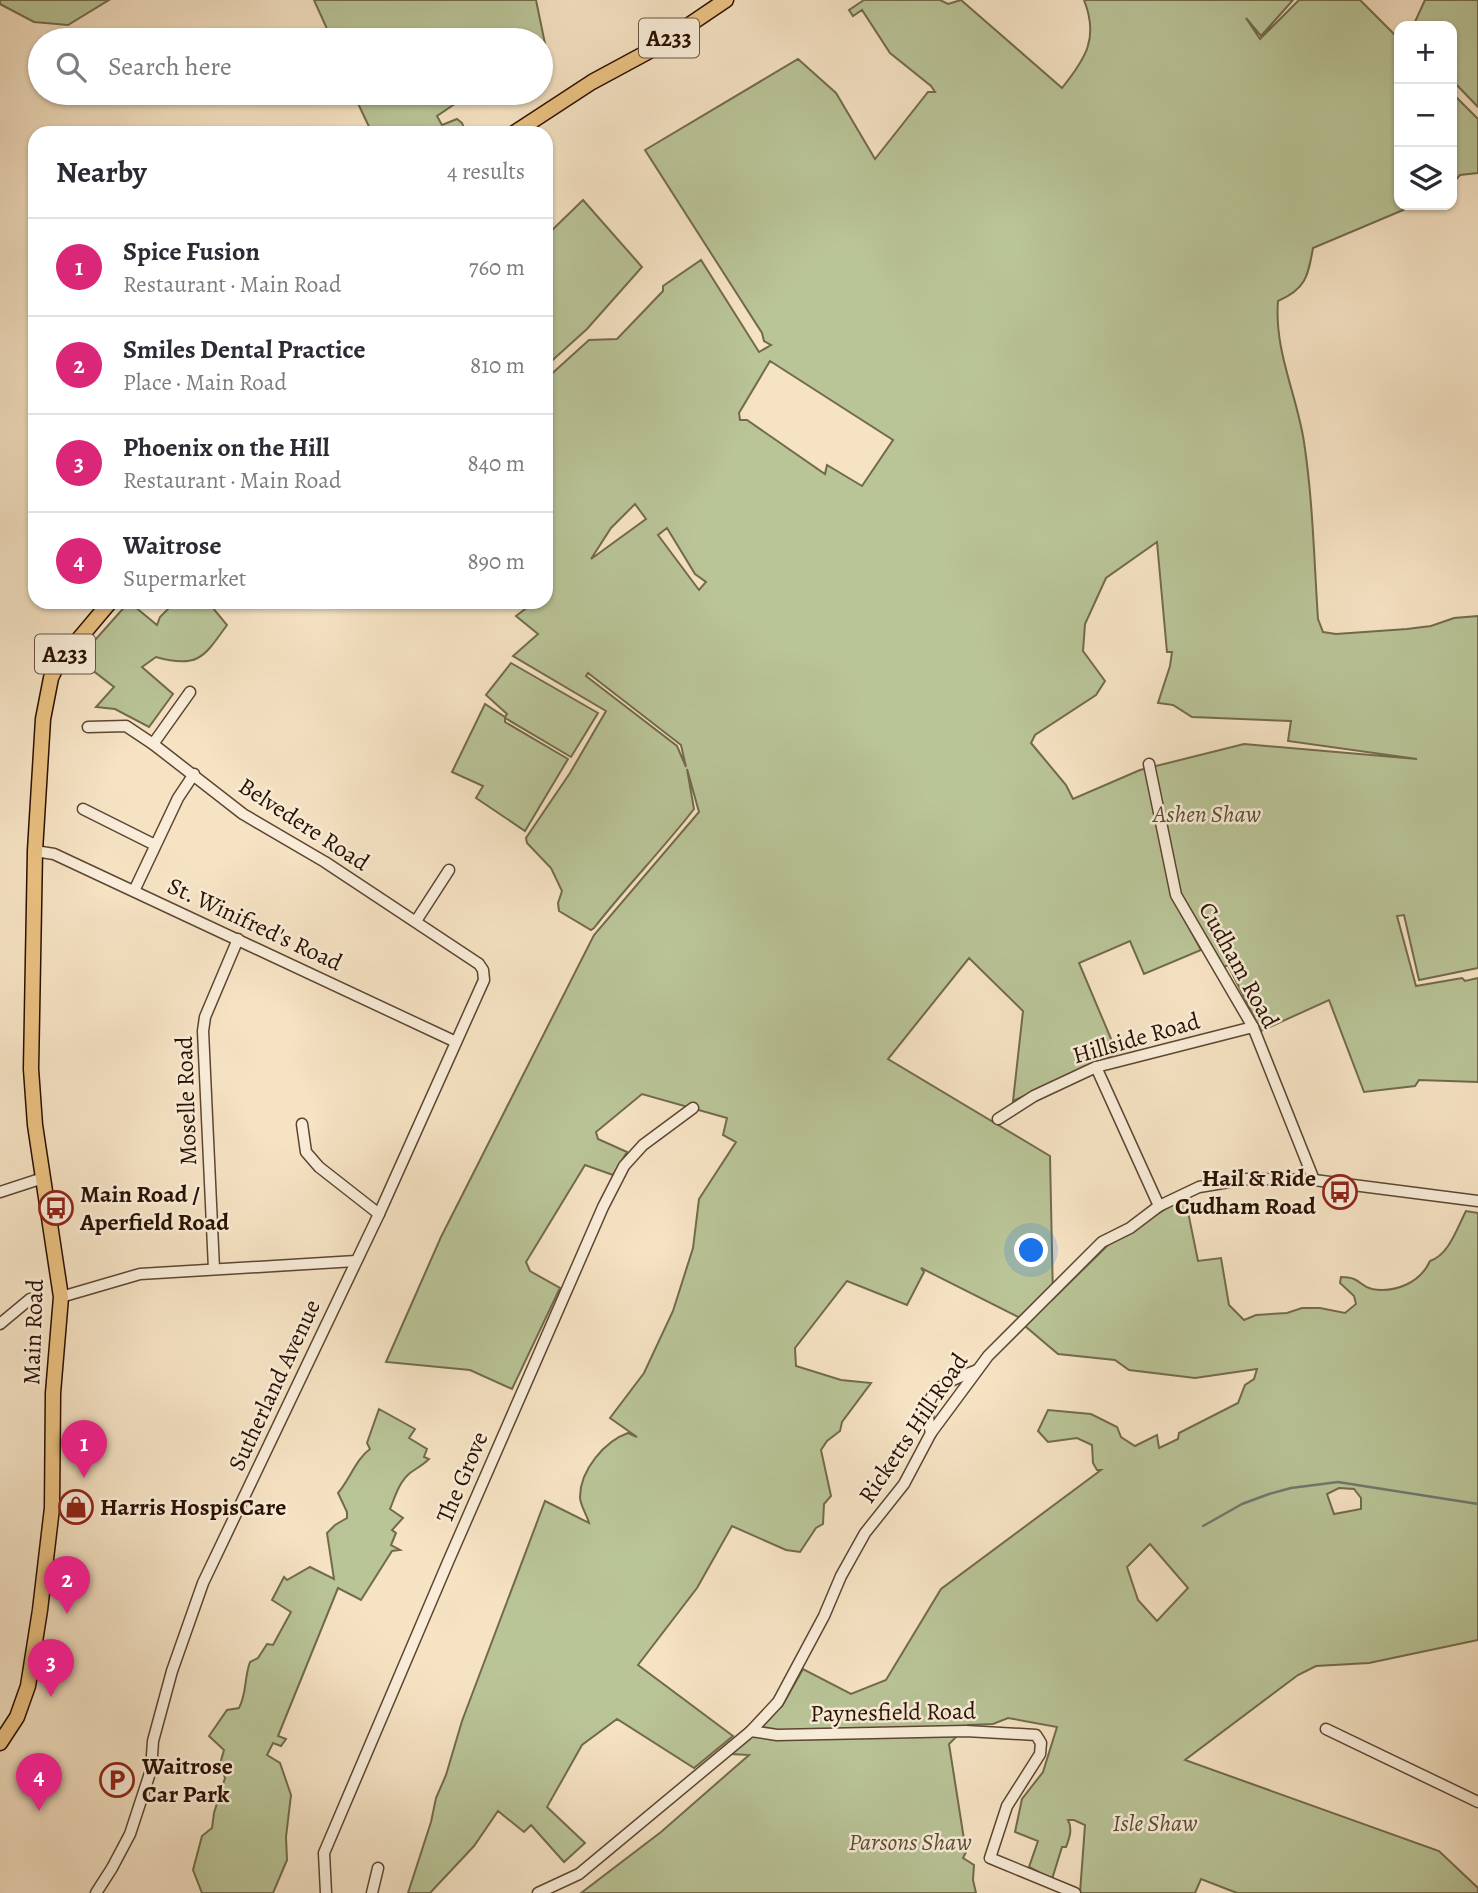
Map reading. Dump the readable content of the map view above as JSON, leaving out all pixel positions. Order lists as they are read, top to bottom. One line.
{"streets":{"main road":["A233","Main Road"],"street":["Belvedere Road","St. Winifred's Road","Cudham Road","Hillside Road","Moselle Road","Sutherland Avenue","Ricketts Hill Road","The Grove","Paynesfield Road"]},"crossings":[["Belvedere Road","Sutherland Avenue"],["St. Winifred's Road","Moselle Road"],["St. Winifred's Road","Main Road"],["St. Winifred's Road","Sutherland Avenue"],["Cudham Road","Hillside Road"],["Cudham Road","Ricketts Hill Road"],["Ricketts Hill Road","Paynesfield Road"]],"parks":["Ashen Shaw","Isle Shaw","Parsons Shaw"],"places":{"bus stop":["Hail & Ride Cudham Road","Main Road / Aperfield Road"],"shop":["Harris HospisCare"],"parking":["Waitrose Car Park"]},"page":{"map_buttons":["+","−"],"search":"Search here","heading":["Nearby","4 results"],"list":[{"mark":"1","name":"Spice Fusion","note":"Restaurant · Main Road","value":"760 m"},{"mark":"2","name":"Smiles Dental Practice","note":"Place · Main Road","value":"810 m"},{"mark":"3","name":"Phoenix on the Hill","note":"Restaurant · Main Road","value":"840 m"},{"mark":"4","name":"Waitrose","note":"Supermarket","value":"890 m"}],"pins":["1","2","3","4"]}}
